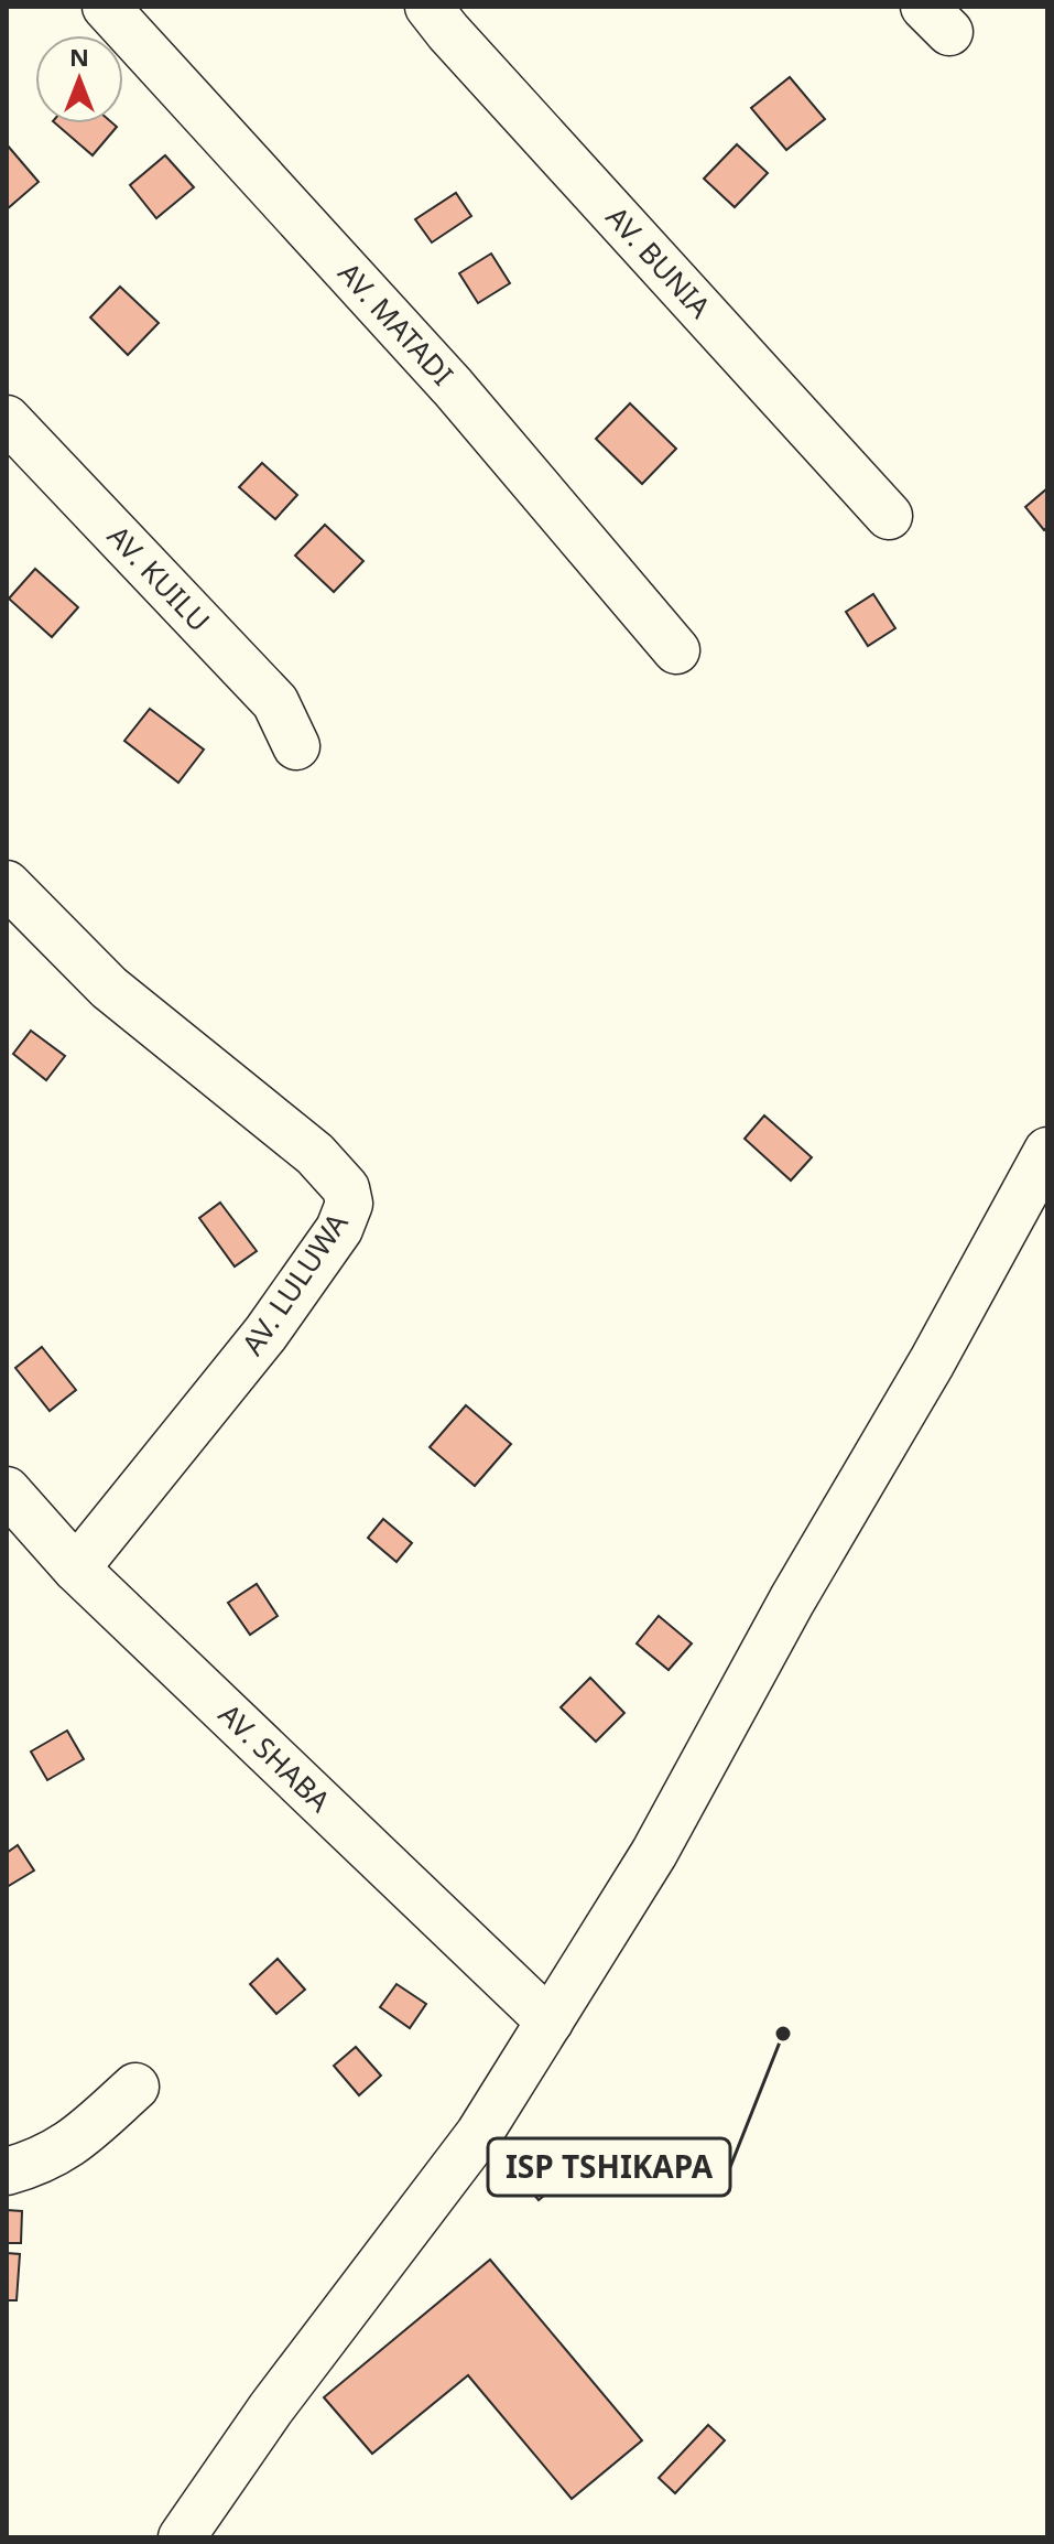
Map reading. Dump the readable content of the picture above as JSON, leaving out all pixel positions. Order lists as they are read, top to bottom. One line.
{"streets":{"street":["AV. BUNIA","AV. MATADI","AV. KUILU","AV. LULUWA","AV. SHABA"]},"crossings":[["AV. LULUWA","AV. SHABA"]],"places":["ISP TSHIKAPA"],"north":"top"}
